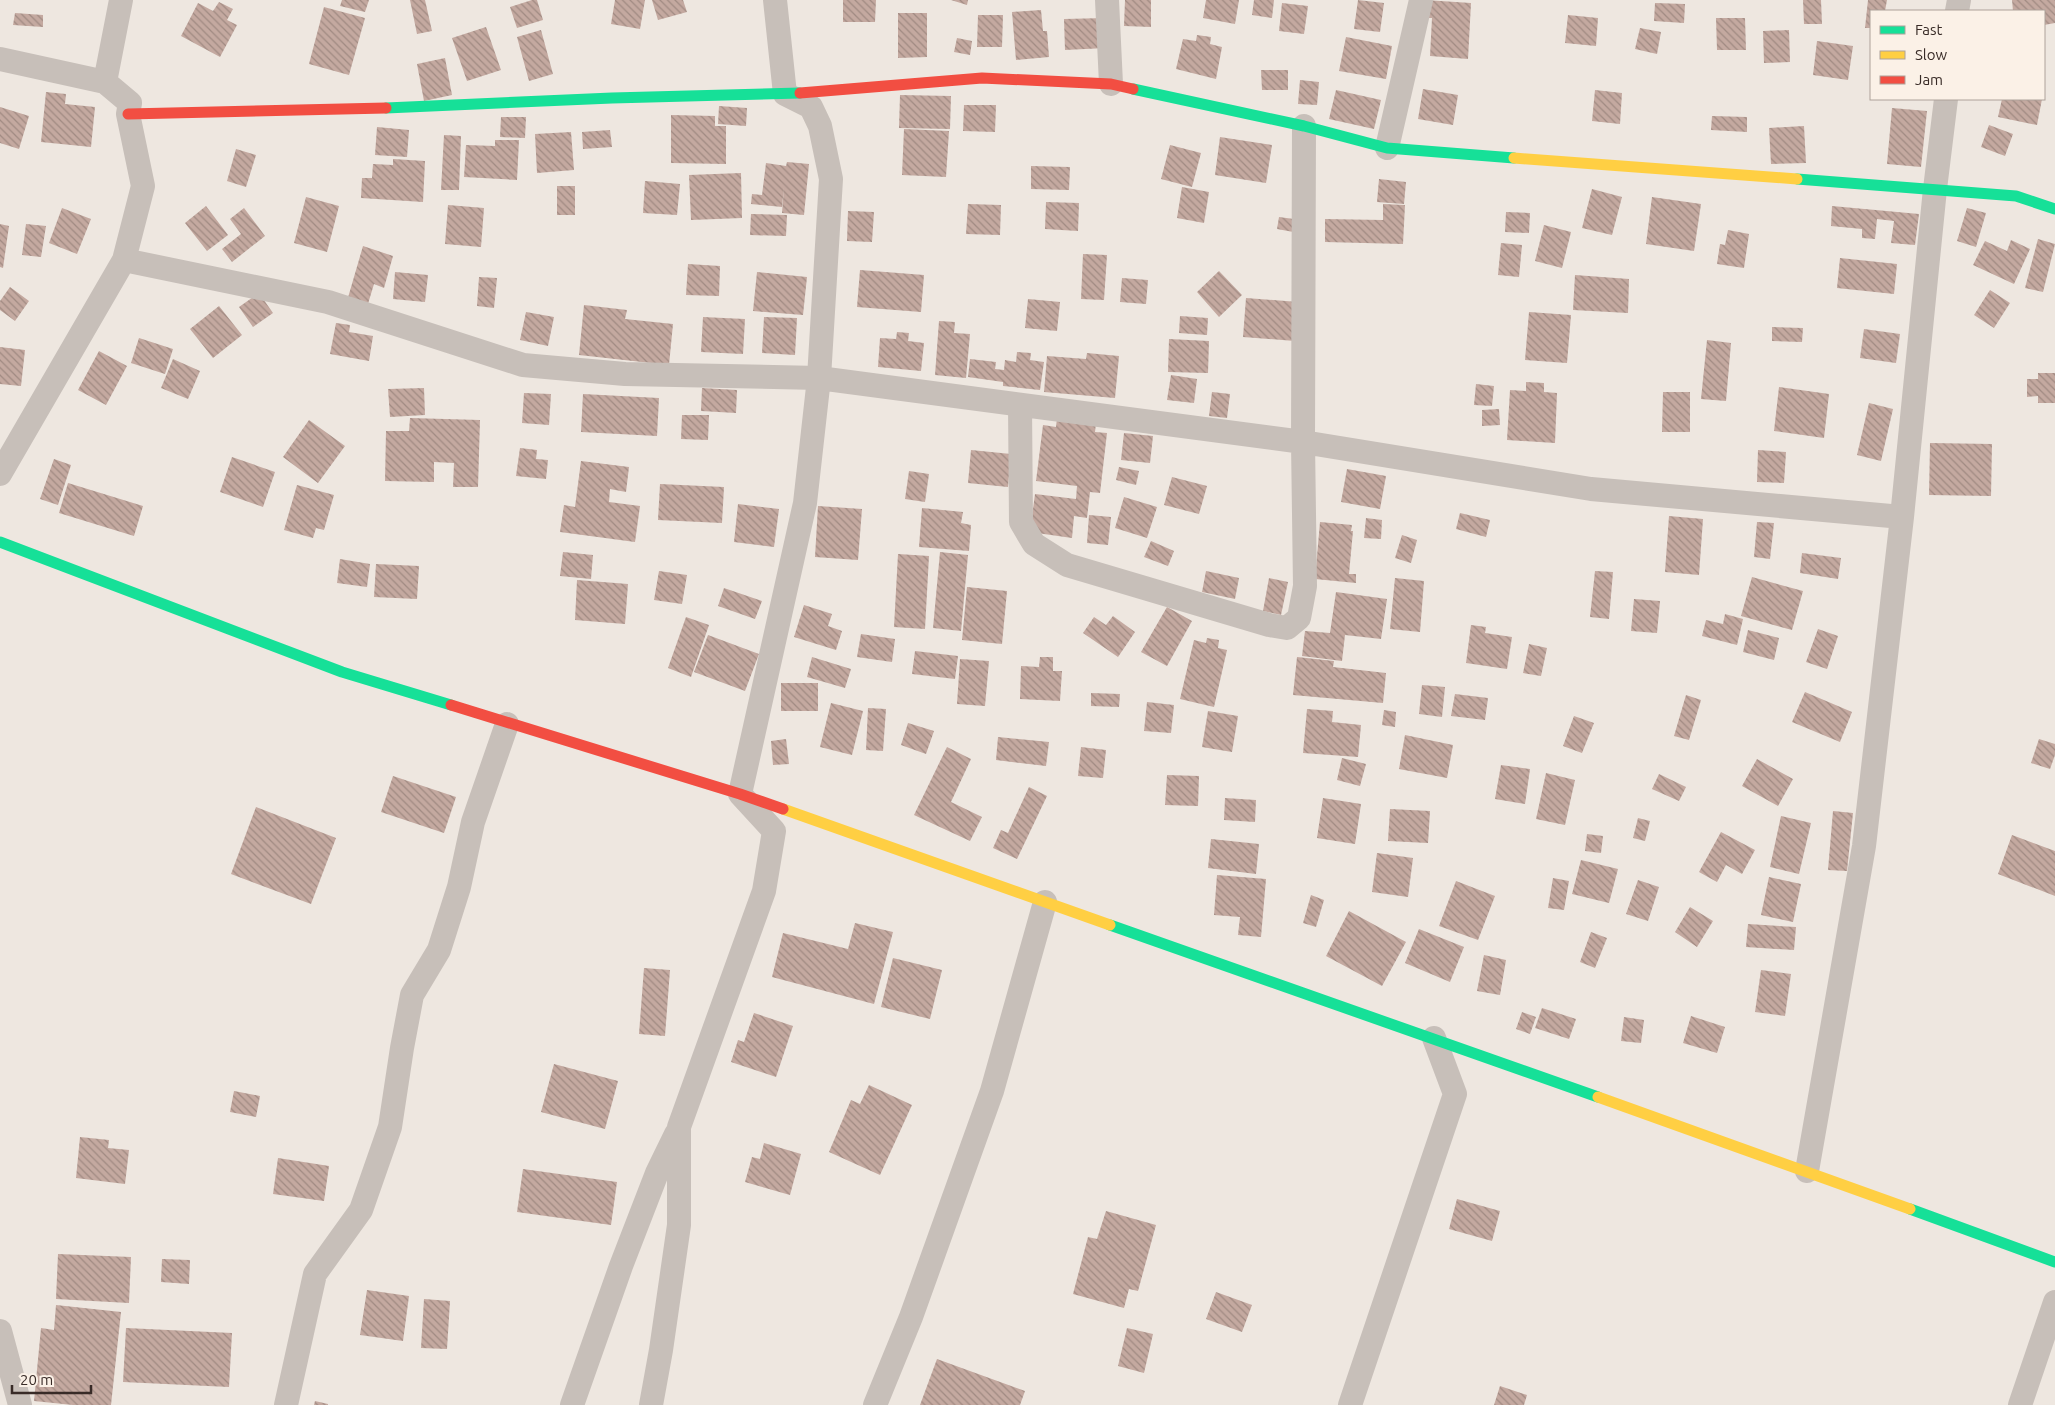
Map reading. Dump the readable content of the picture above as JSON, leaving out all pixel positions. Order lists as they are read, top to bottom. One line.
{"legend":["Fast","Slow","Jam"],"scale_bar":"20 m"}
